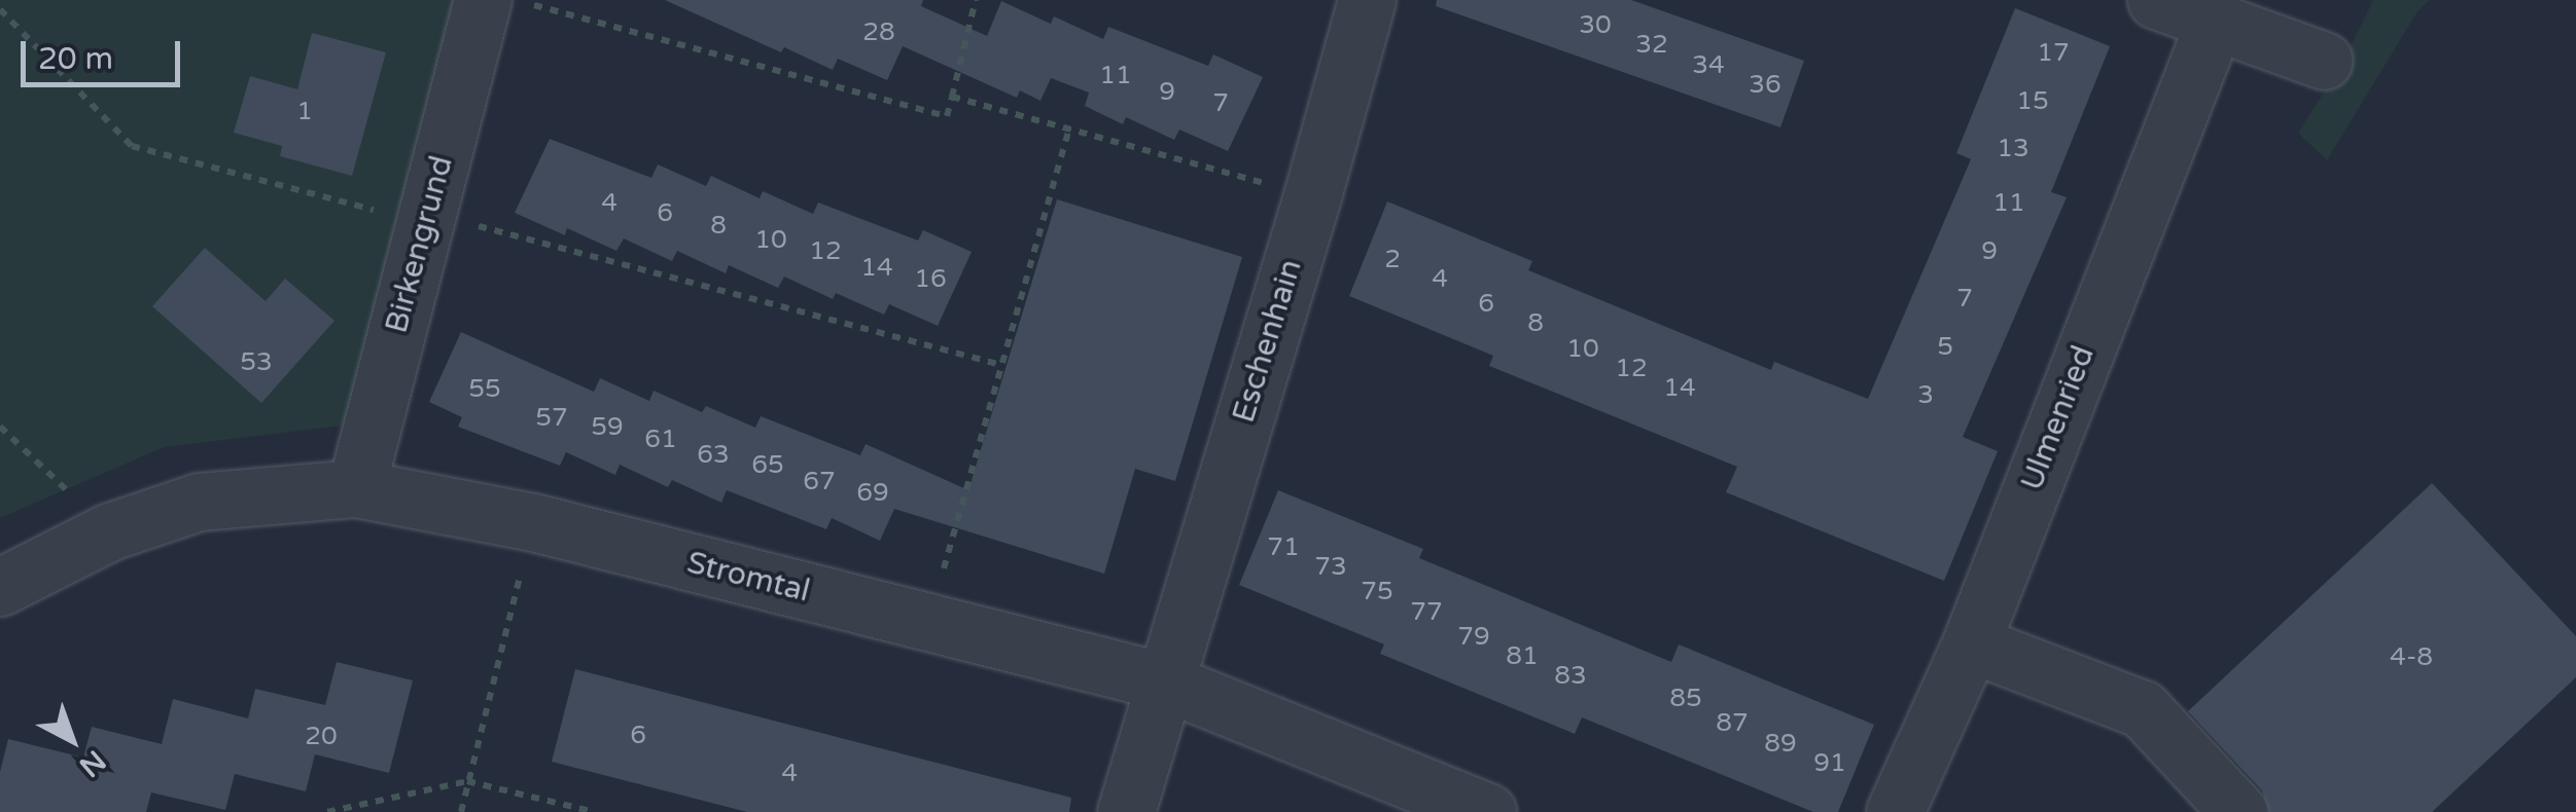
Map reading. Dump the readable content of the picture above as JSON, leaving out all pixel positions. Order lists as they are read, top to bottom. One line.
{"streets":{"street":["Birkengrund","Eschenhain","Ulmenried","Stromtal"]},"crossings":[["Birkengrund","Stromtal"],["Eschenhain","Stromtal"]],"house_numbers":["30","28","32","17","34","11","36","9","15","7","1","13","4","11","6","8","10","12","9","2","14","16","4","7","6","8","5","10","53","12","14","55","3","57","59","61","63","65","67","69","71","73","75","77","79","81","4-8","83","85","87","6","20","89","91","4"],"scale_bar":"20 m","north":"bottom right"}
